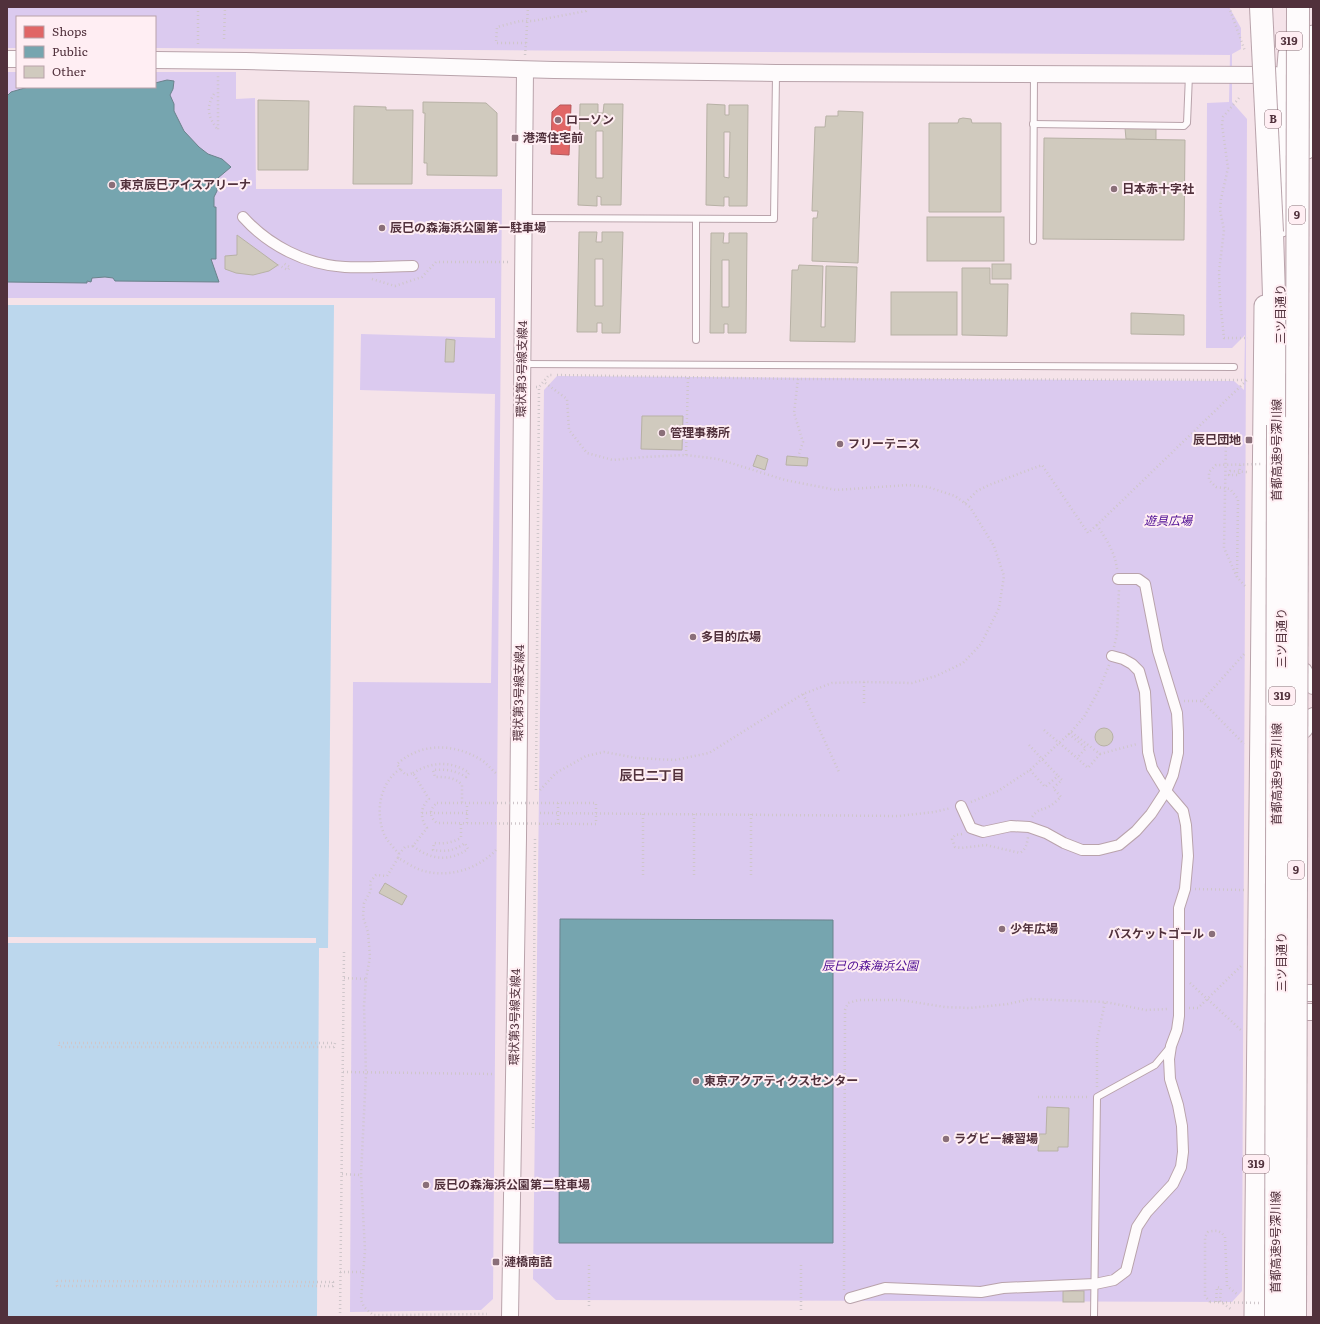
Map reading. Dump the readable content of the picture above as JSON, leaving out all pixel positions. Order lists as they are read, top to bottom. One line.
{"streets":{"highway":["B","9","首都高速9号深川線"],"main road":["319","三ツ目通り"],"street":["環状第3号線支線4"]},"crossings":[["B","9"],["B","首都高速9号深川線"],["9","首都高速9号深川線"]],"districts":["辰巳二丁目"],"parks":["遊具広場","辰巳の森海浜公園"],"places":{"other":["ローソン","東京辰巳アイスアリーナ","日本赤十字社","辰巳の森海浜公園第一駐車場","管理事務所","フリーテニス","多目的広場","少年広場","バスケットゴール","東京アクアティクスセンター","ラグビー練習場","辰巳の森海浜公園第二駐車場"],"transit":["港湾住宅前","辰巳団地","漣橋南詰"]},"legend":["Shops","Public","Other"]}
